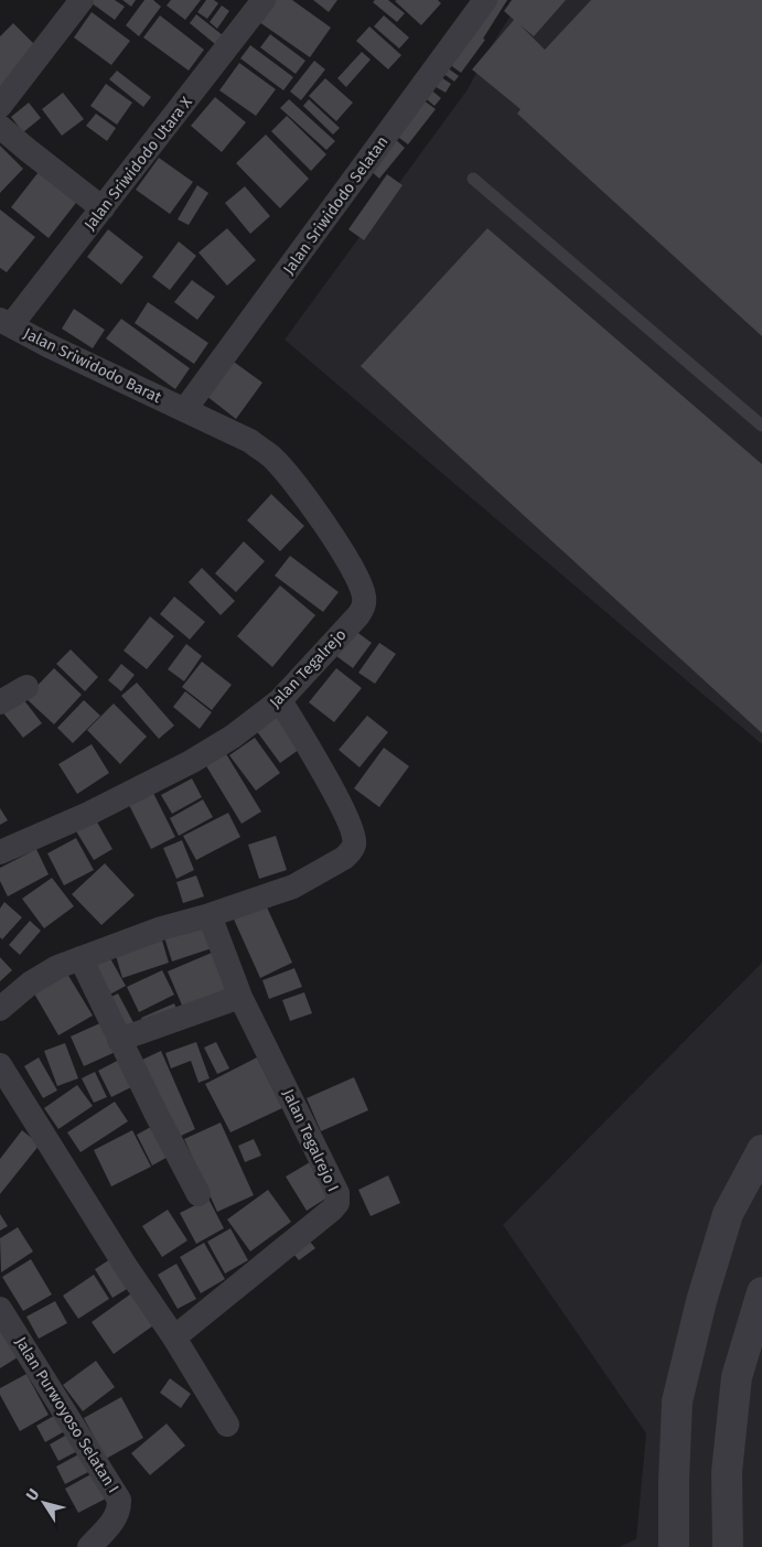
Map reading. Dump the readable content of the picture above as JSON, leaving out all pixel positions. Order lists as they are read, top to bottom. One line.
{"streets":{"street":["Jalan Sriwidodo Utara X","Jalan Sriwidodo Selatan","Jalan Sriwidodo Barat","Jalan Tegalrejo","Jalan Tegalrejo I","Jalan Purwoyoso Selatan I"]},"crossings":[["Jalan Sriwidodo Utara X","Jalan Sriwidodo Barat"],["Jalan Sriwidodo Selatan","Jalan Sriwidodo Barat"],["Jalan Sriwidodo Selatan","Jalan Tegalrejo"],["Jalan Sriwidodo Barat","Jalan Tegalrejo"]],"north":"top left"}
